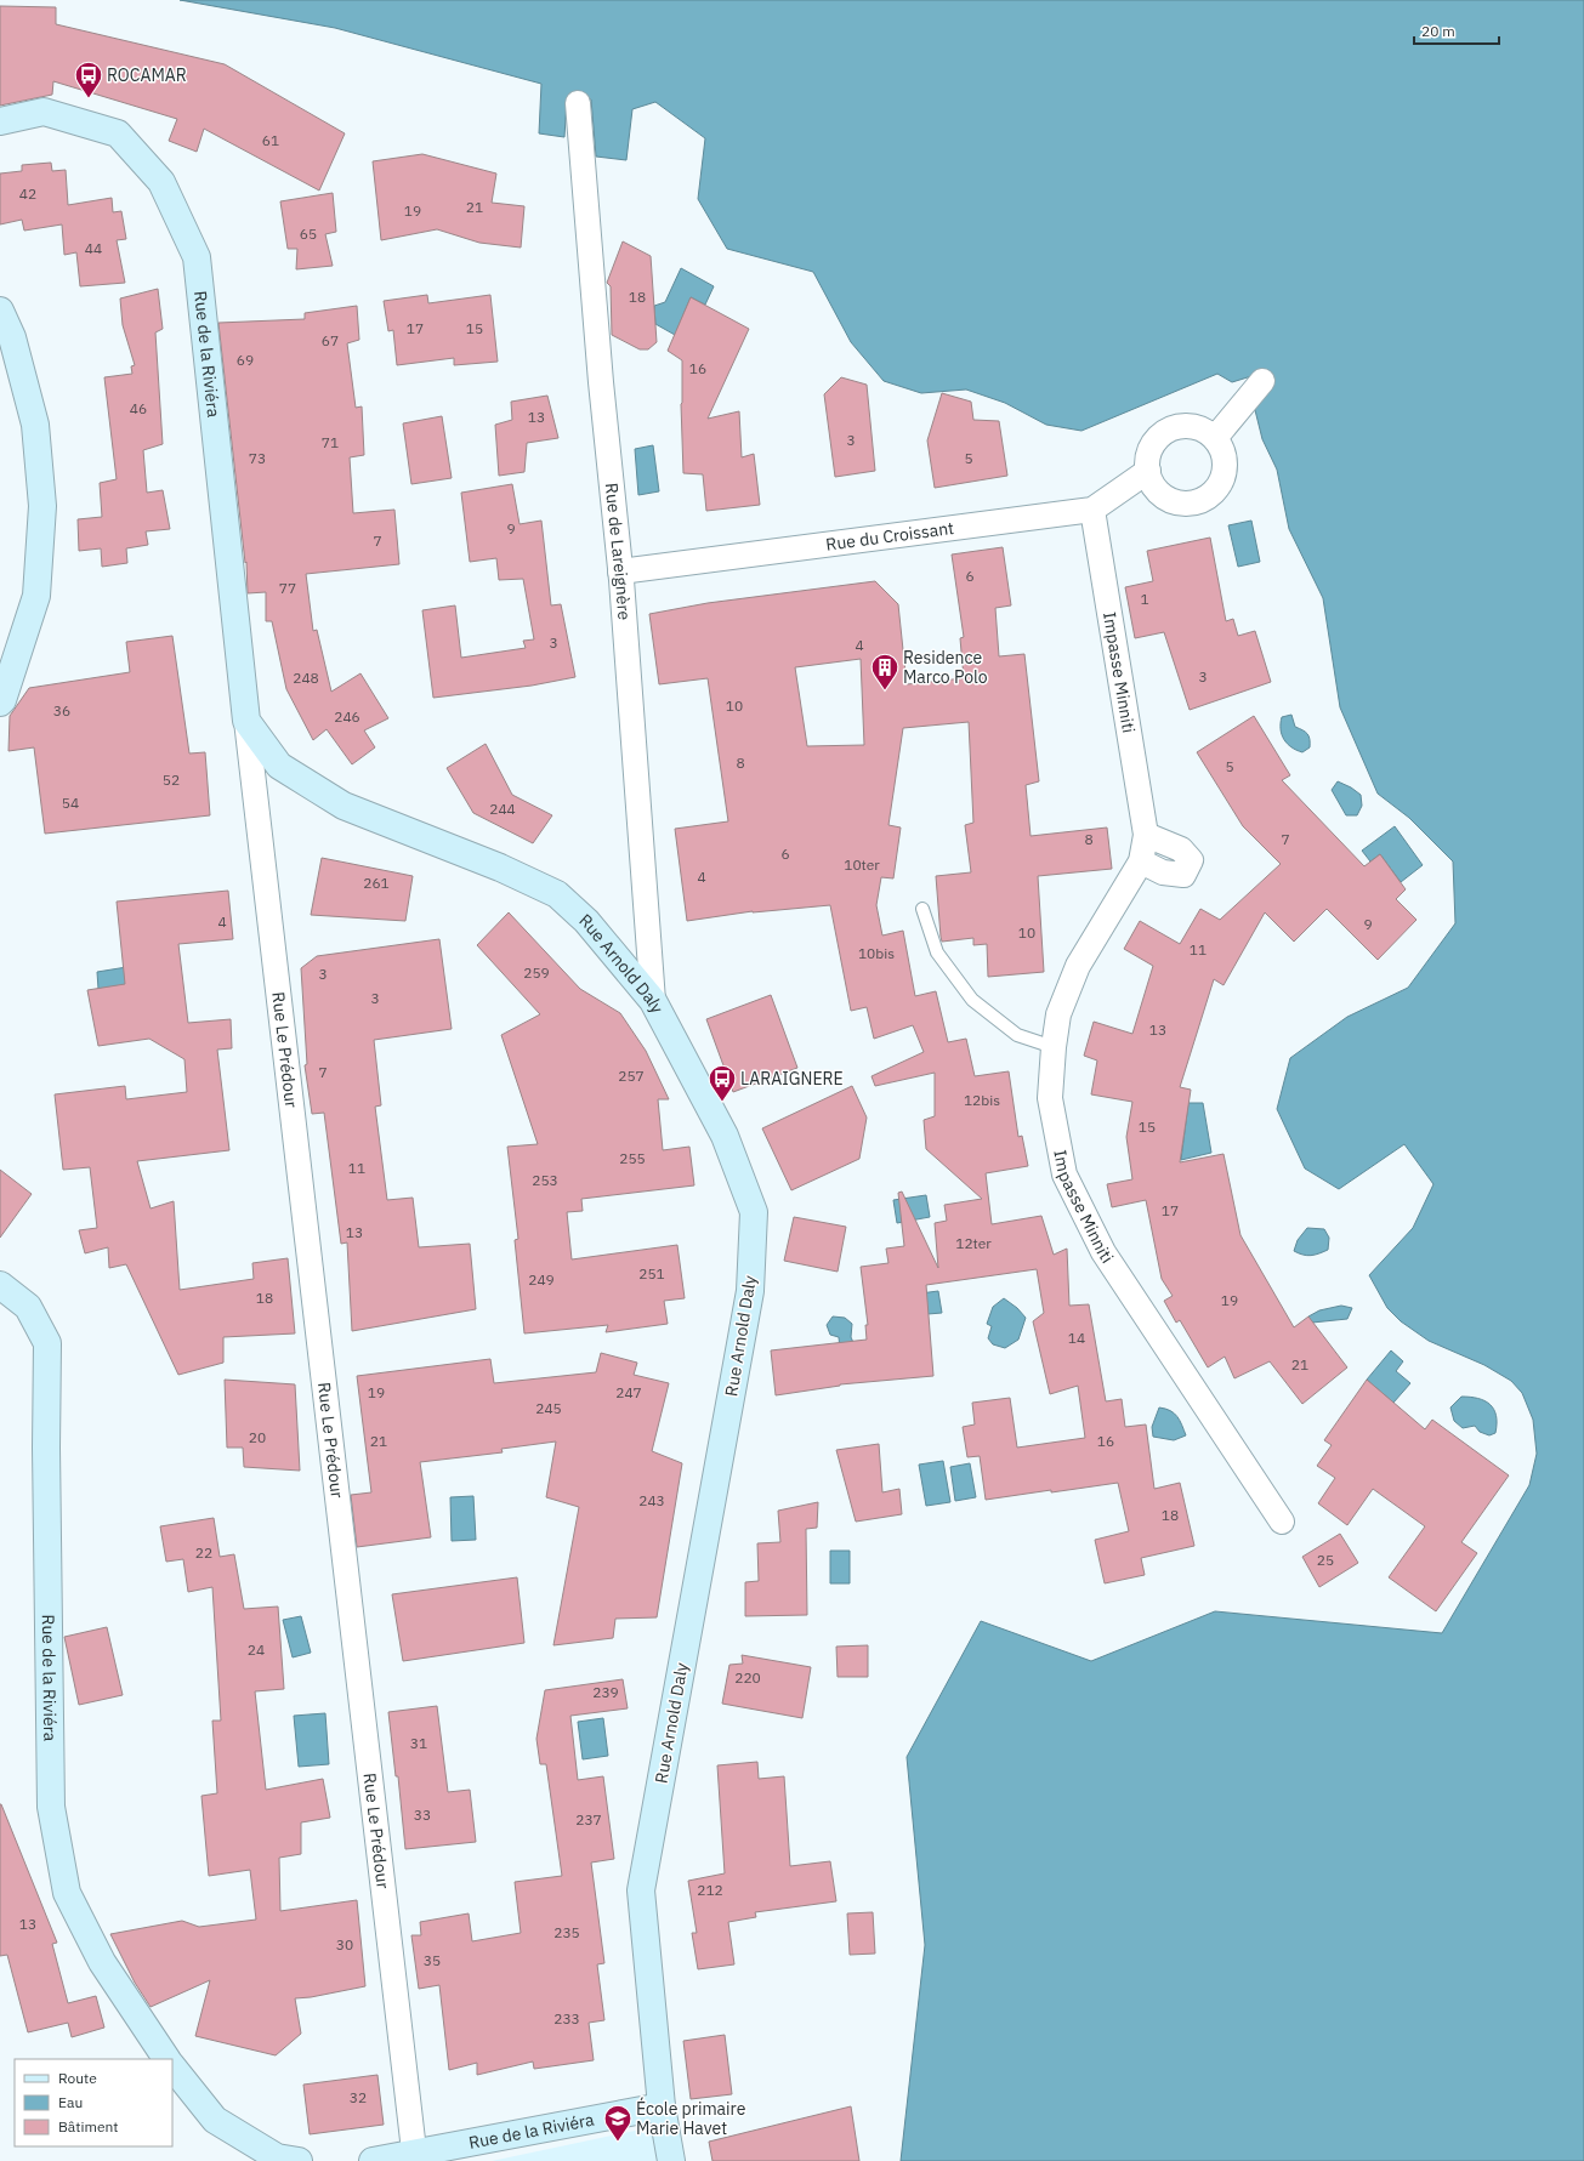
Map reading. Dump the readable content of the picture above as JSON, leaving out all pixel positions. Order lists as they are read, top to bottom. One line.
{"streets":{"street":["Rue de la Riviéra","Rue du Croissant","Rue de Lareignère","Impasse Minniti","Rue Arnold Daly","Rue Le Prédour"]},"crossings":[["Rue de la Riviéra","Rue Arnold Daly"],["Rue de la Riviéra","Rue Le Prédour"],["Rue du Croissant","Rue de Lareignère"],["Rue du Croissant","Impasse Minniti"],["Rue de Lareignère","Rue Arnold Daly"],["Rue Arnold Daly","Rue Le Prédour"]],"places":{"bus stop":["ROCAMAR","LARAIGNERE"],"building":["Residence Marco Polo"],"school or university":["École primaire Marie Havet"]},"house_numbers":["61","42","21","19","65","44","18","17","15","67","69","16","46","13","3","71","73","5","9","7","6","77","1","3","4","3","248","10","36","246","8","5","52","54","244","8","7","6","10ter","4","261","4","9","10","11","10bis","259","3","3","13","7","257","12bis","15","255","11","253","17","13","12ter","251","249","18","19","14","21","19","247","245","20","21","16","243","18","22","25","24","220","239","31","33","237","212","13","235","30","35","233","32"],"legend":["Route","Eau","Bâtiment"],"scale_bar":"20 m"}
